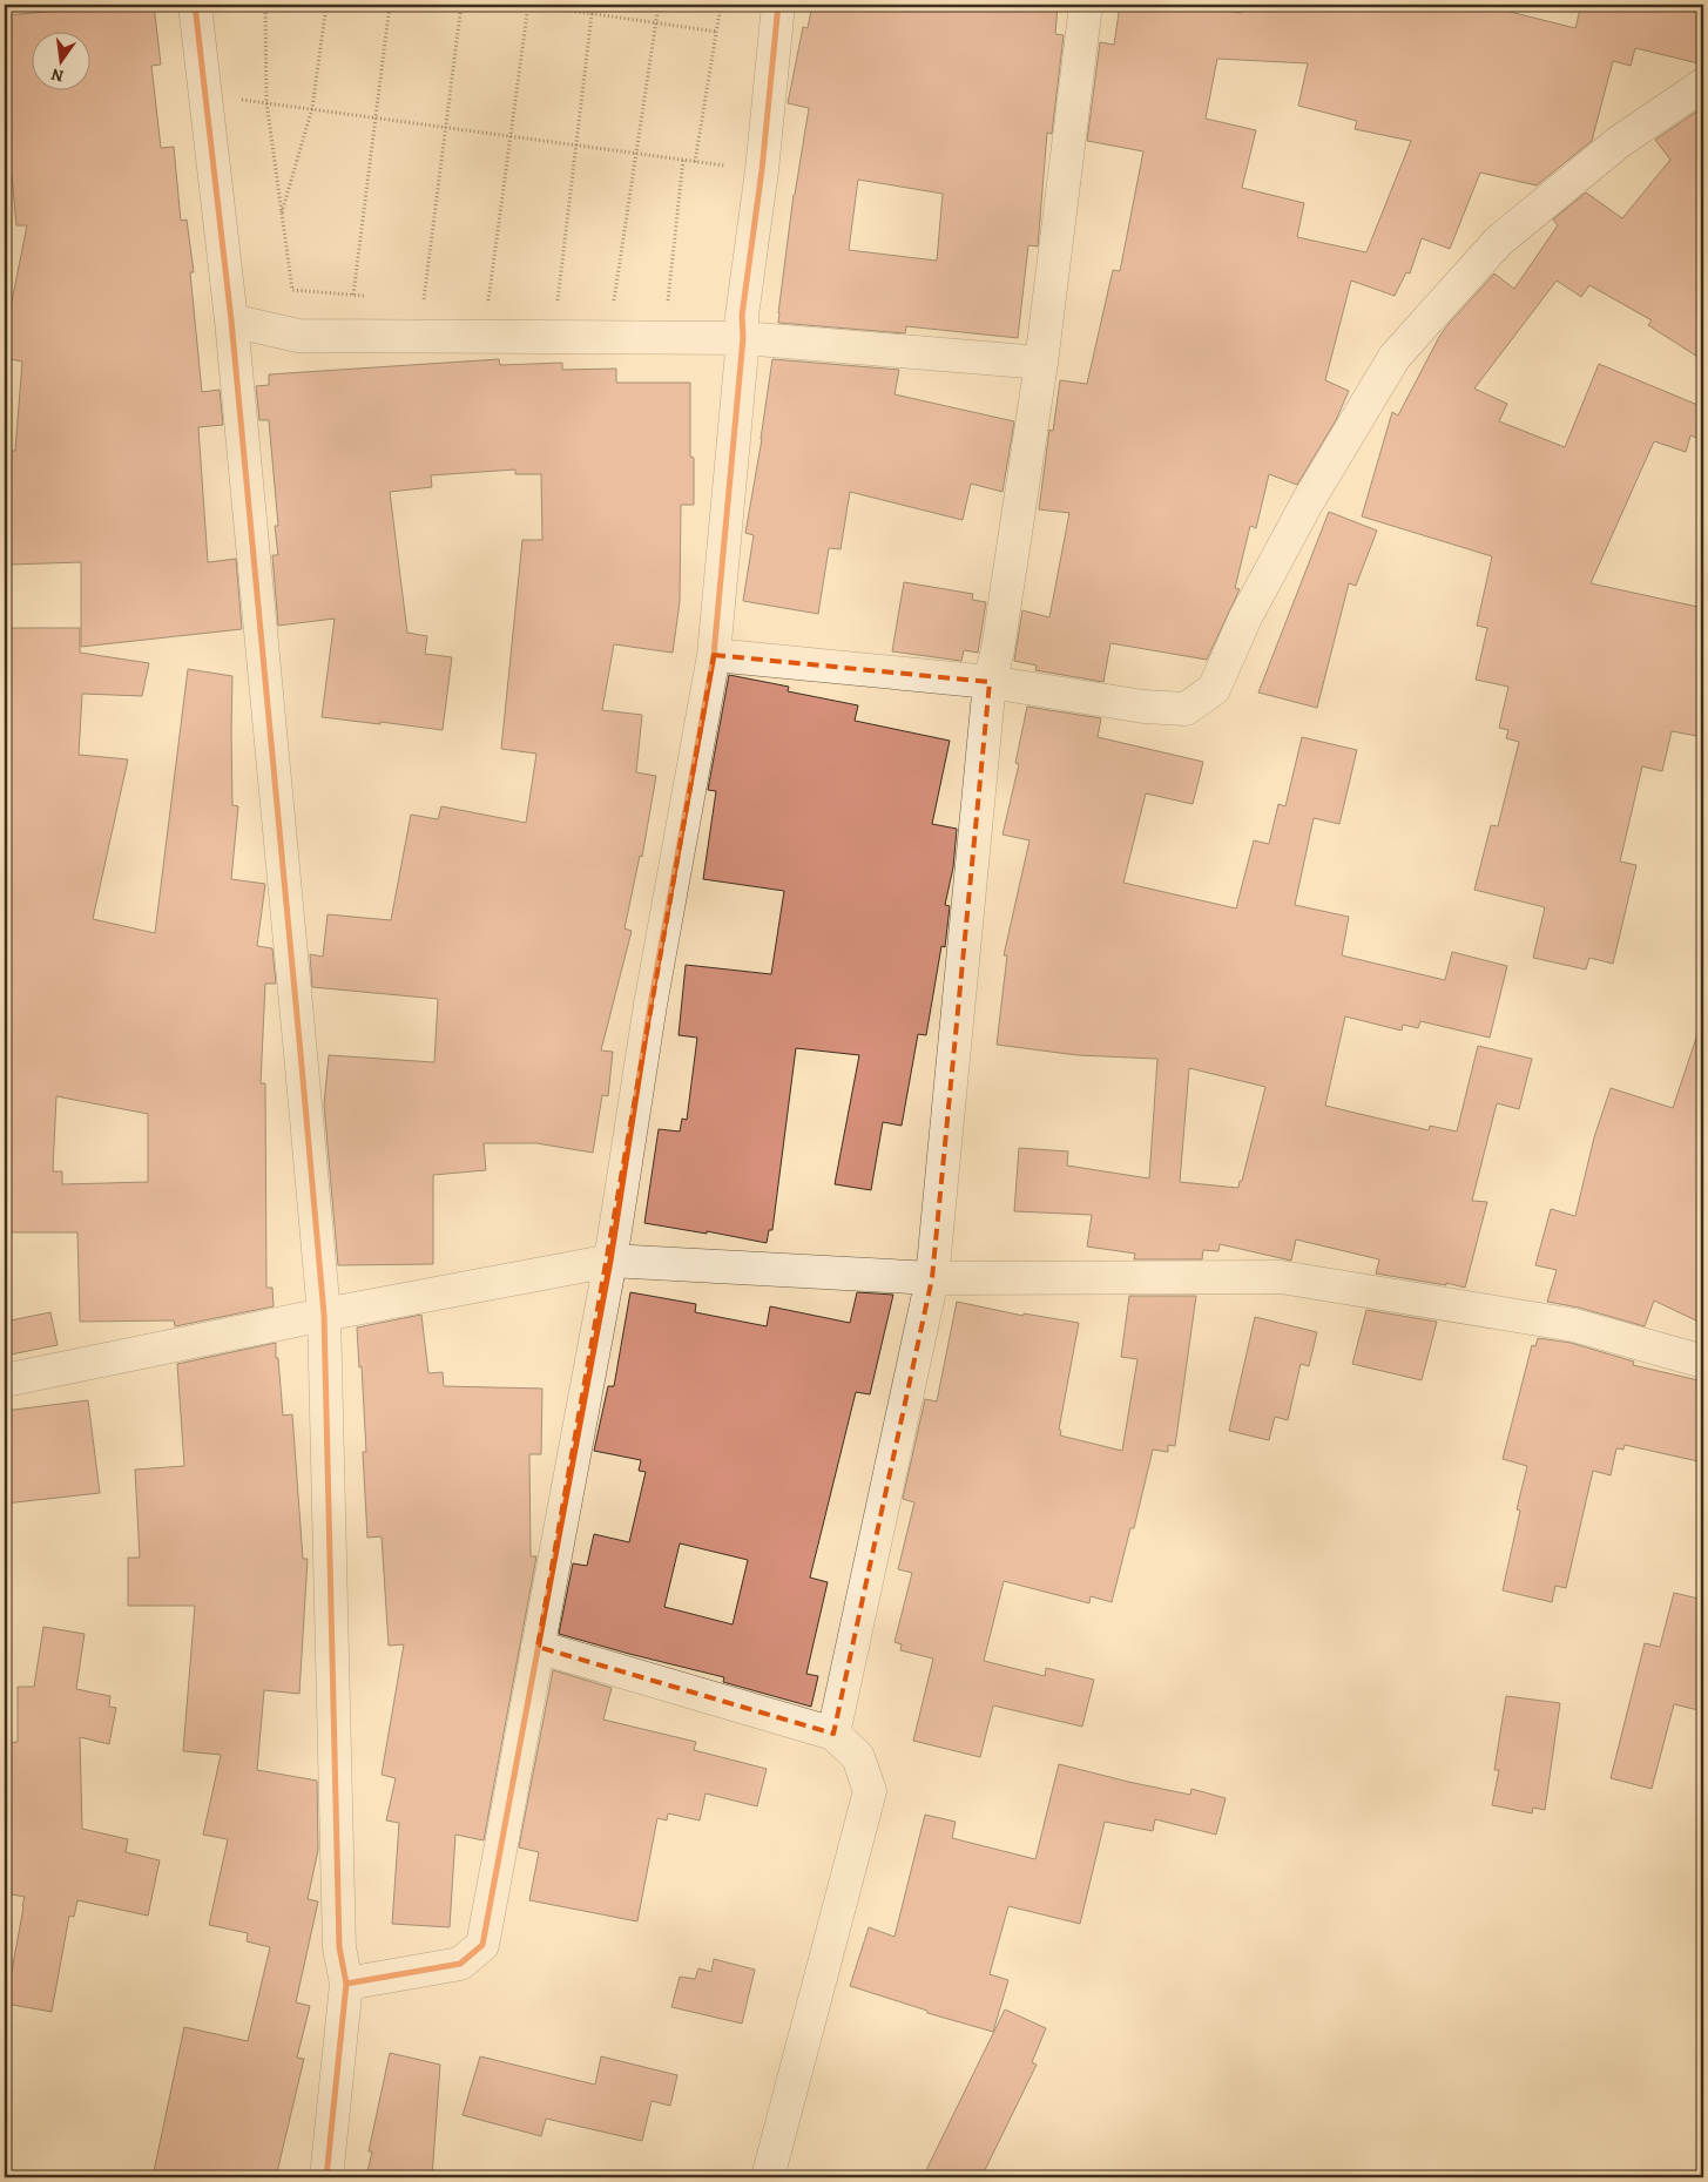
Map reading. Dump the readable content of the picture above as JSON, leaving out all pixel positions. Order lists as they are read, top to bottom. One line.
{"north":"bottom"}
